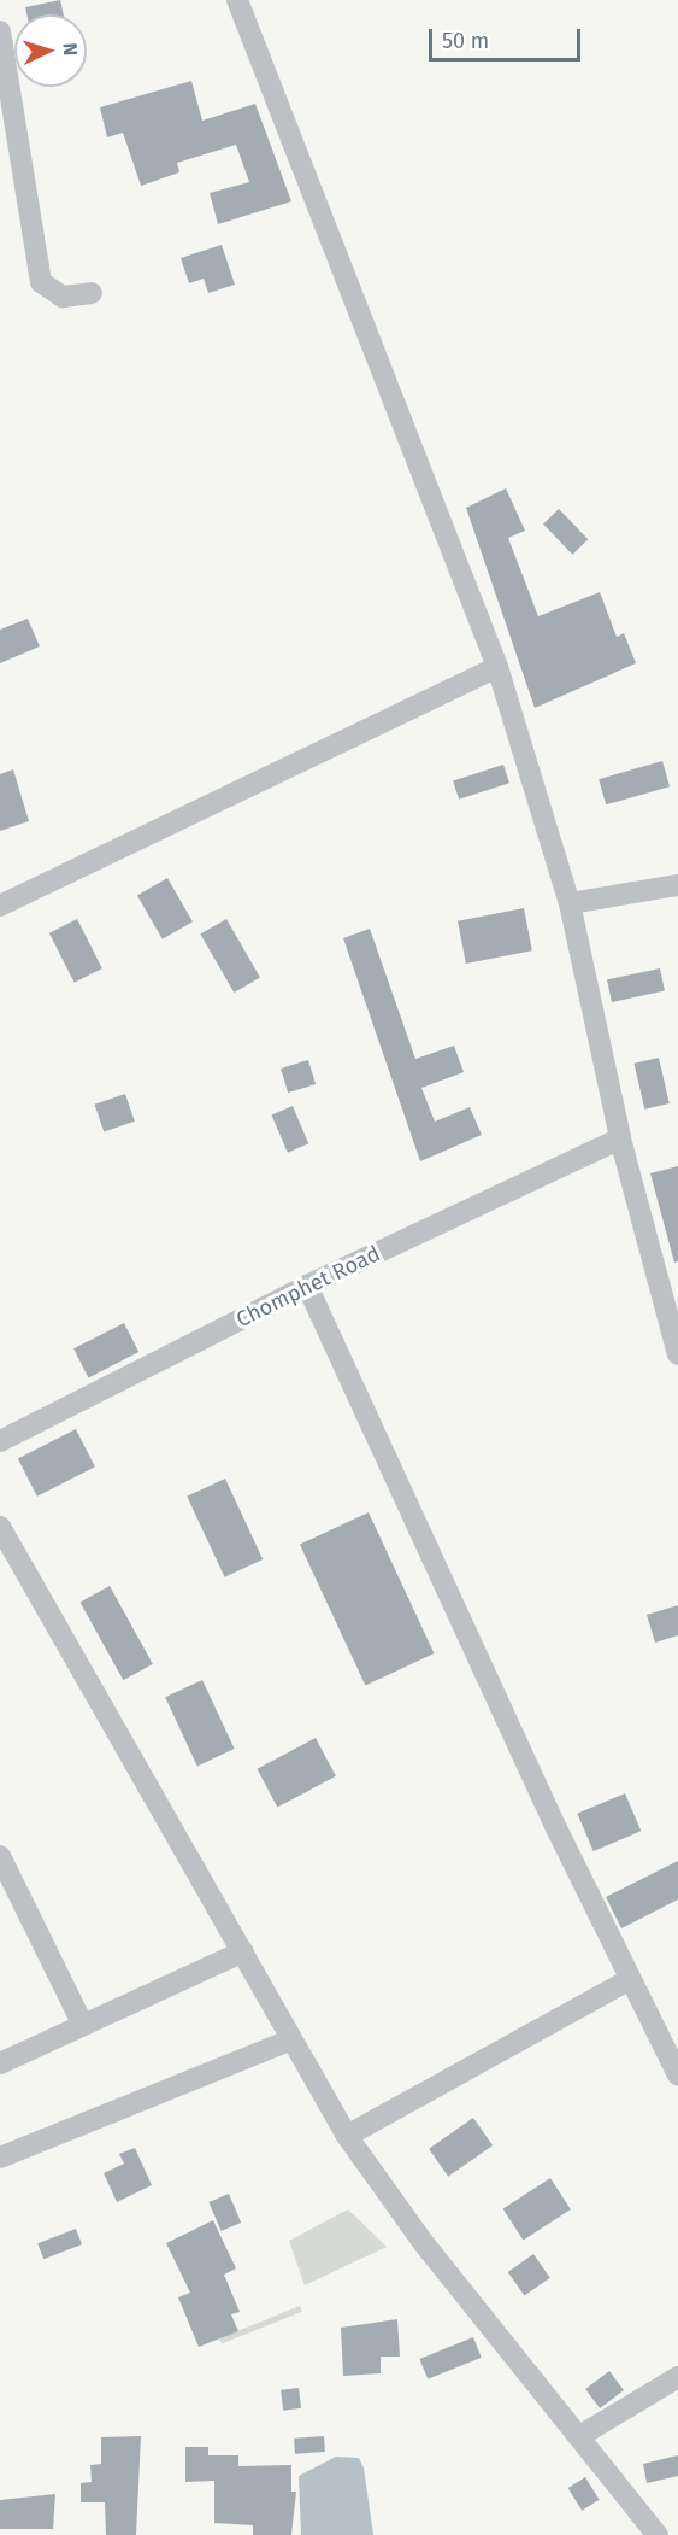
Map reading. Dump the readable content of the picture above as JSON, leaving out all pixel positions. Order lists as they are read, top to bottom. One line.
{"streets":{"street":["Chomphet Road"]},"scale_bar":"50 m","north":"right"}
